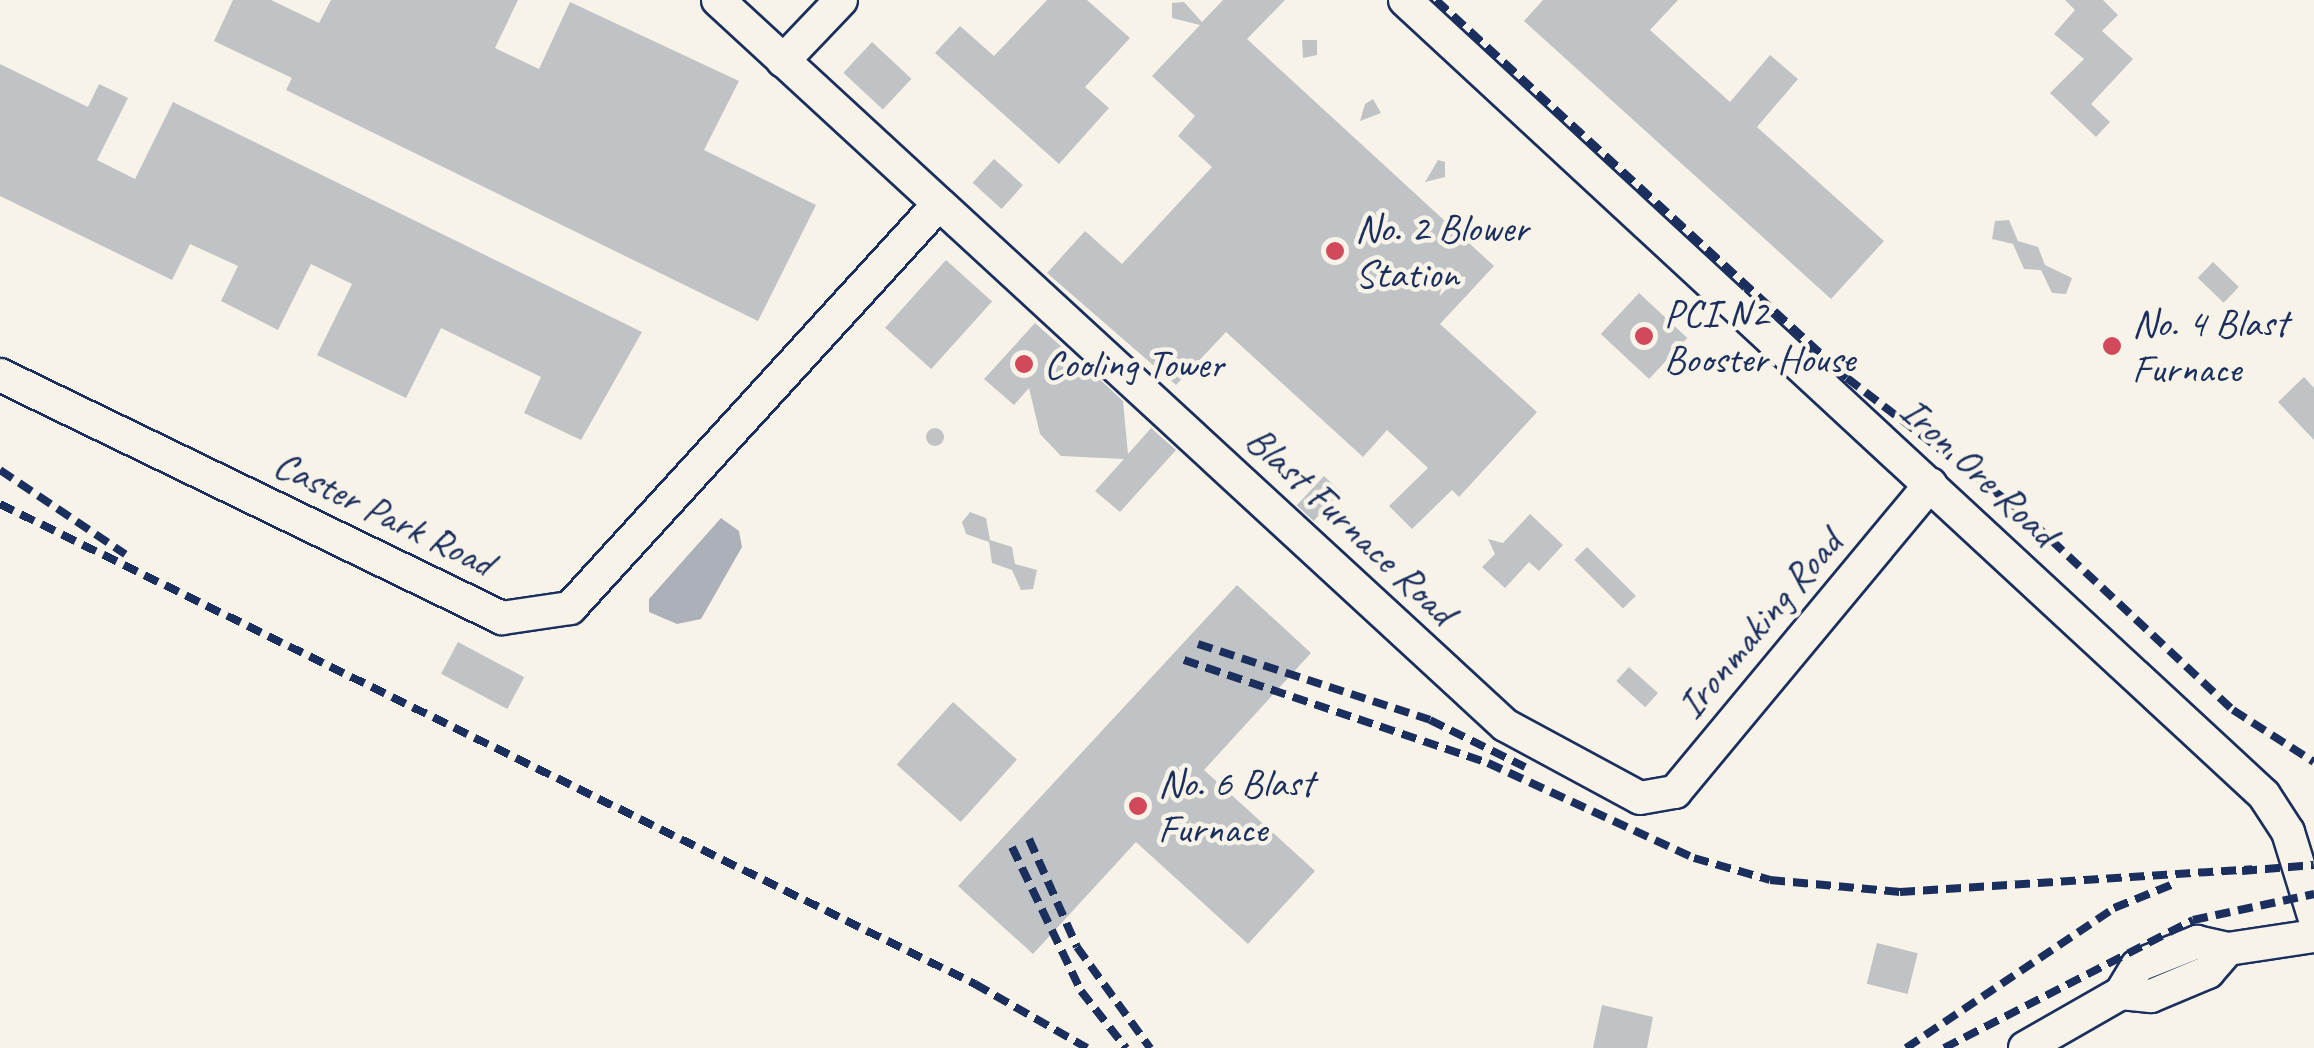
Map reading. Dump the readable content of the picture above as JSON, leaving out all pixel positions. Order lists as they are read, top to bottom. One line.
{"streets":{"street":["Iron Ore Road","Caster Park Road","Blast Furnace Road","Ironmaking Road"]},"crossings":[["Iron Ore Road","Ironmaking Road"],["Caster Park Road","Blast Furnace Road"],["Blast Furnace Road","Ironmaking Road"]],"places":["No. 2 Blower Station","PCI N2 Booster House","No. 4 Blast Furnace","Cooling Tower","No. 6 Blast Furnace"]}
